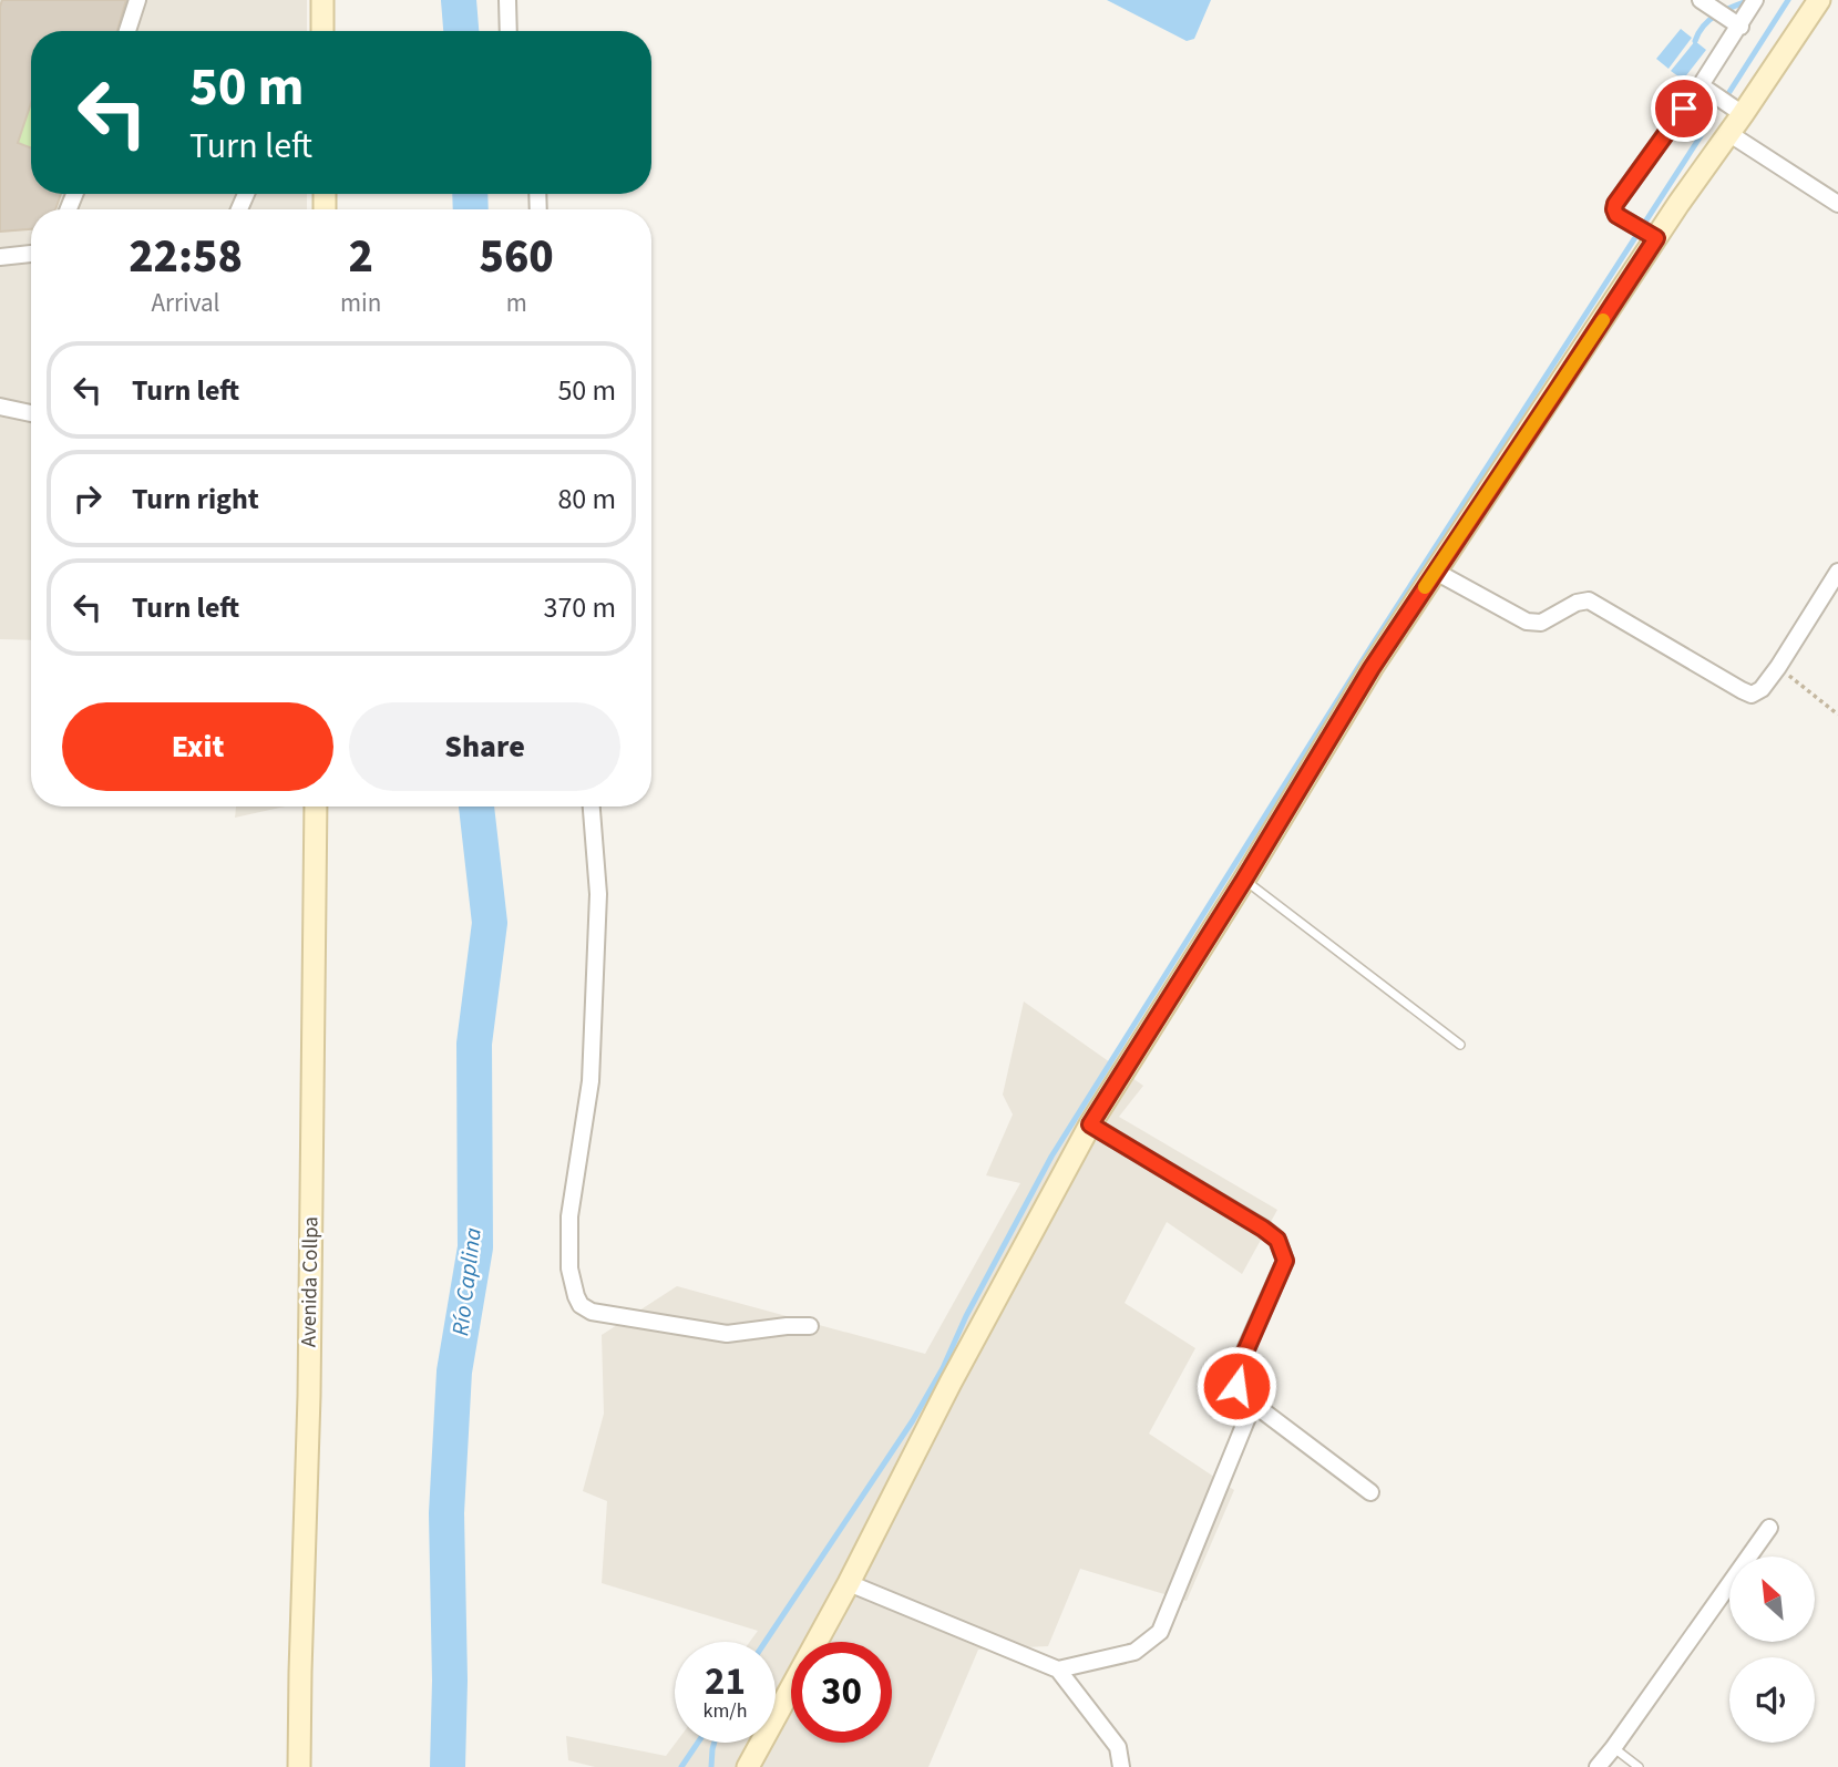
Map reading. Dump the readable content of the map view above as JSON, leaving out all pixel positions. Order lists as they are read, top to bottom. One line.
{"streets":{"street":["Avenida Collpa"]},"water":["Río Caplina"],"north":"top left","page":{"turn":["50 m","Turn left"],"eta":["22:58","Arrival","2","min","560","m"],"list":[{"name":"Turn left","value":"50 m"},{"name":"Turn right","value":"80 m"},{"name":"Turn left","value":"370 m"}],"buttons":["Exit","Share"],"speed":"21 km/h","limit":"30"}}
